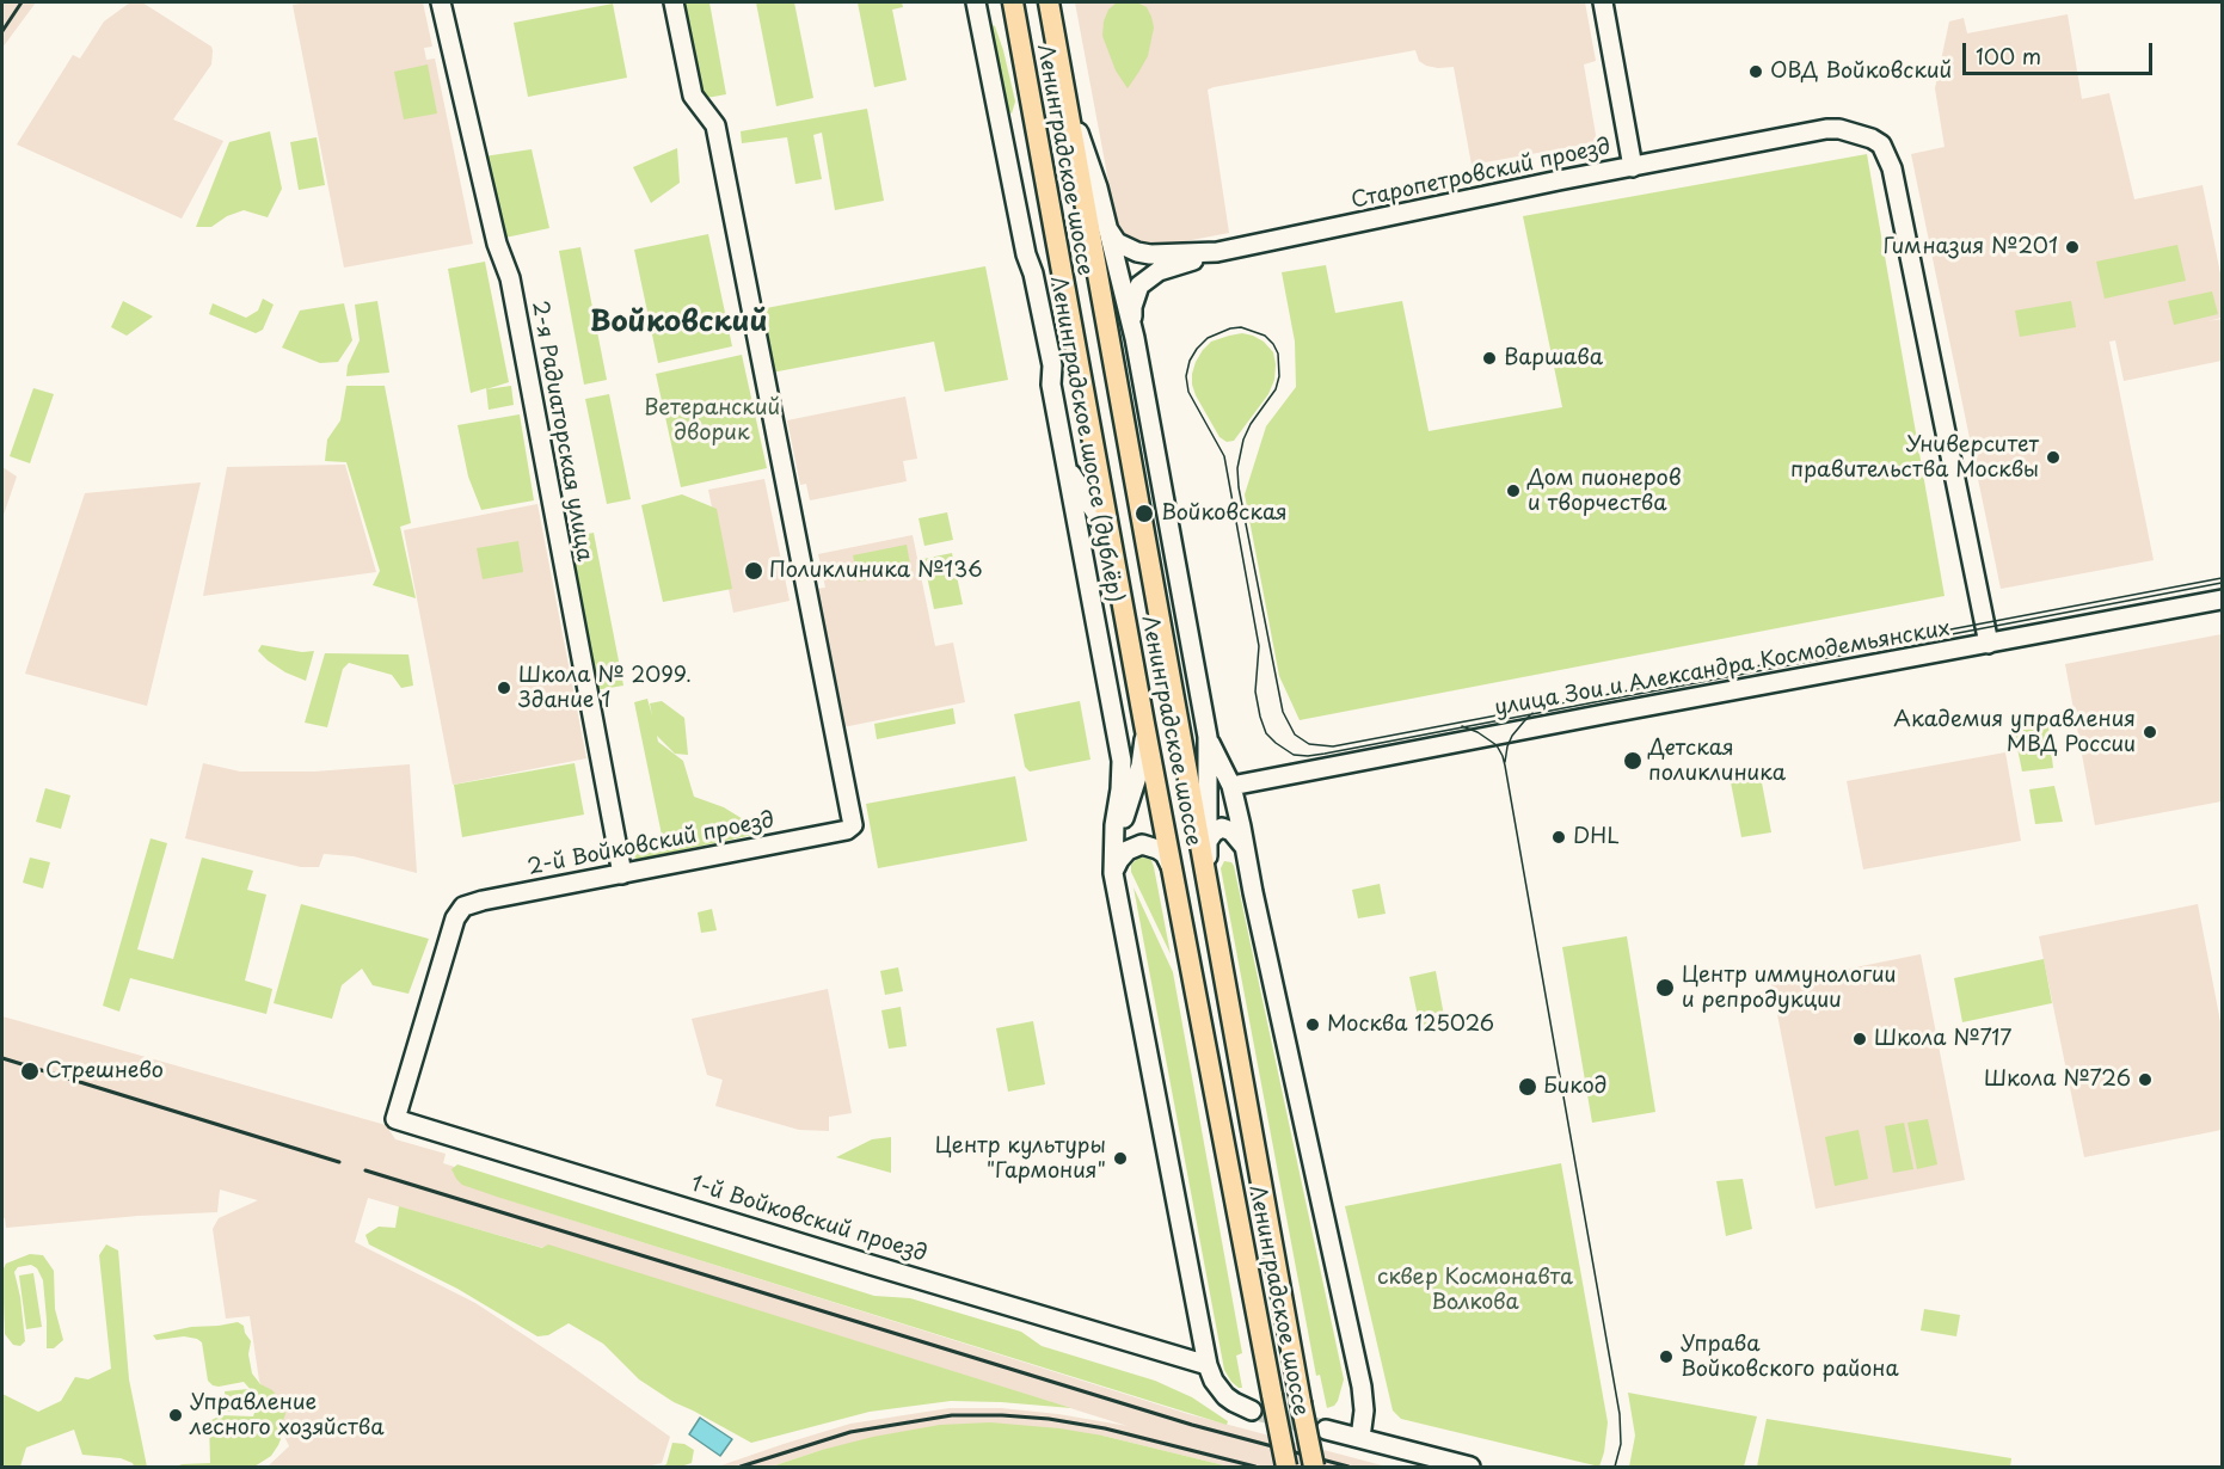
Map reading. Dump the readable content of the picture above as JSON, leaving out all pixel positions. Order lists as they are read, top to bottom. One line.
{"streets":{"main road":["Ленинградское шоссе"],"street":["Старопетровский проезд","2-я Радиаторская улица","Ленинградское шоссе (дублёр)","улица Зои и Александра Космодемьянских","2-й Войковский проезд","1-й Войковский проезд"]},"crossings":[["2-я Радиаторская улица","2-й Войковский проезд"],["2-й Войковский проезд","1-й Войковский проезд"]],"districts":["Войковский"],"parks":["Ветеранский дворик","сквер Космонавта Волкова"],"places":["ОВД Войковский","Гимназия №201","Варшава","Университет правительства Москвы","Дом пионеров и творчества","Войковская","Поликлиника №136","Школа № 2099. Здание 1","Академия управления МВД России","Детская поликлиника","DHL","Центр иммунологии и репродукции","Москва 125026","Школа №717","Стрешнево","Школа №726","Бикод","Центр культуры \"Гармония\"","Управа Войковского района","Управление лесного хозяйства"],"scale_bar":"100 m"}
